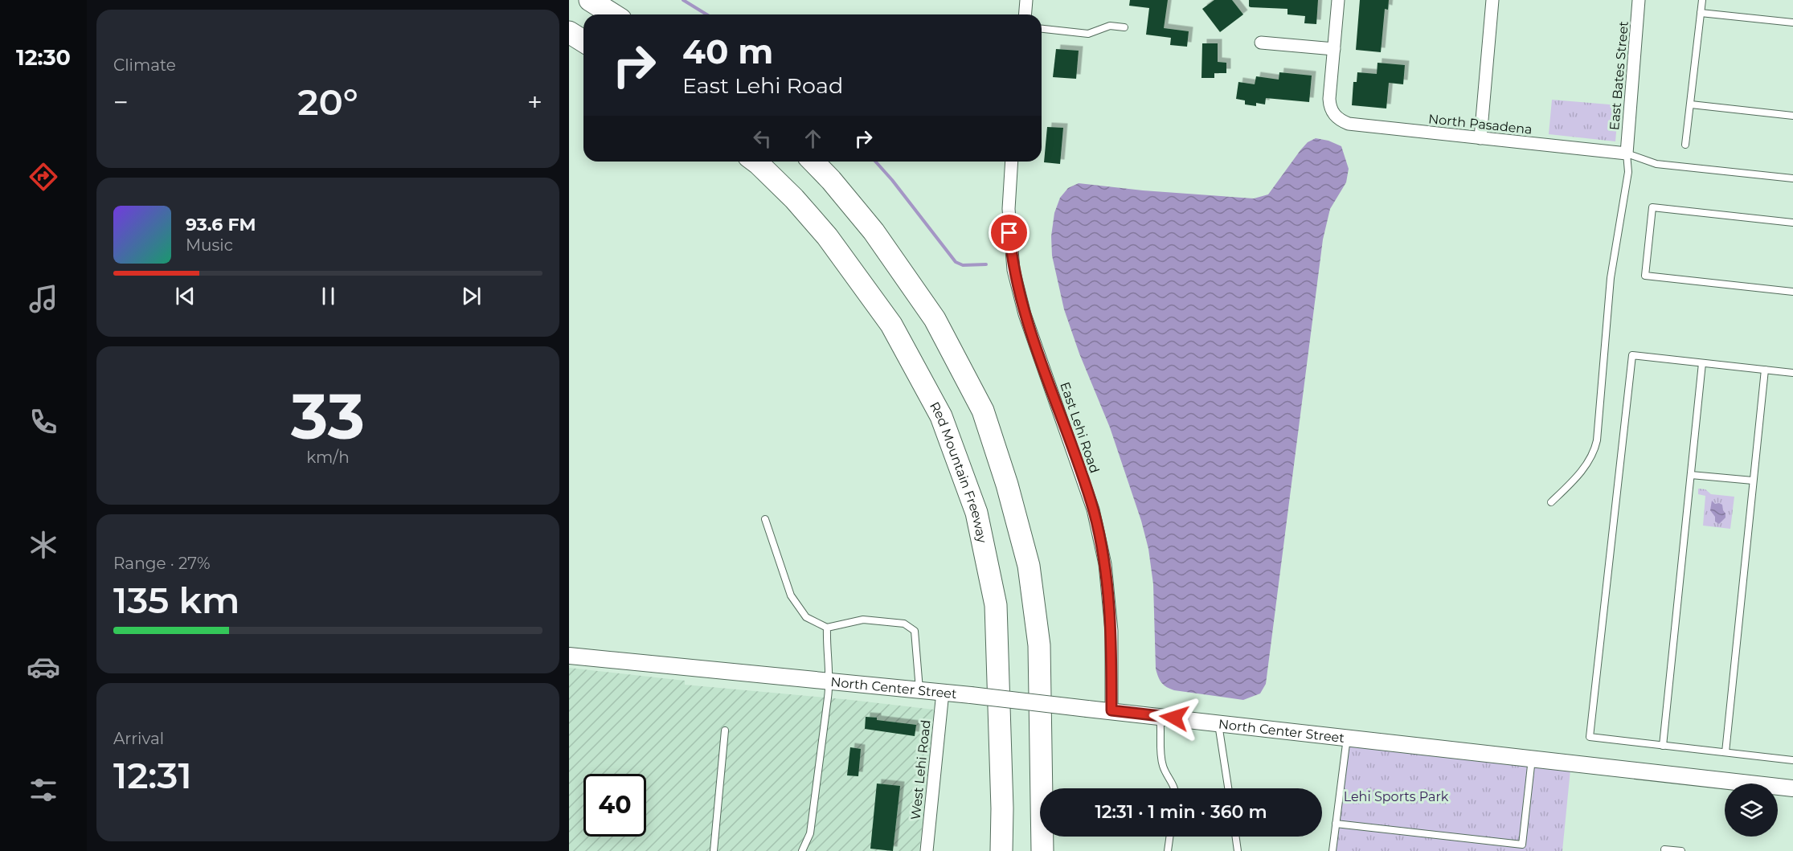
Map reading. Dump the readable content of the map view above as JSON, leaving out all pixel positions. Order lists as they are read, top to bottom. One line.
{"streets":{"highway":["Red Mountain Freeway"],"street":["East Bates Street","North Pasadena","East Lehi Road","North Center Street","West Lehi Road"]},"crossings":[["East Bates Street","North Pasadena"],["East Lehi Road","North Center Street"],["North Center Street","West Lehi Road"]],"parks":["Lehi Sports Park"],"page":{"tabs":"12:30","tile":["Climate",["33","km/h"],["Range · 27%","135 km"],["Arrival","12:31"]],"turn":["40 m","East Lehi Road"],"heat":["−","20°","+"],"song":["93.6 FM","Music"],"limit":"40","trip":"12:31 · 1 min · 360 m"}}
